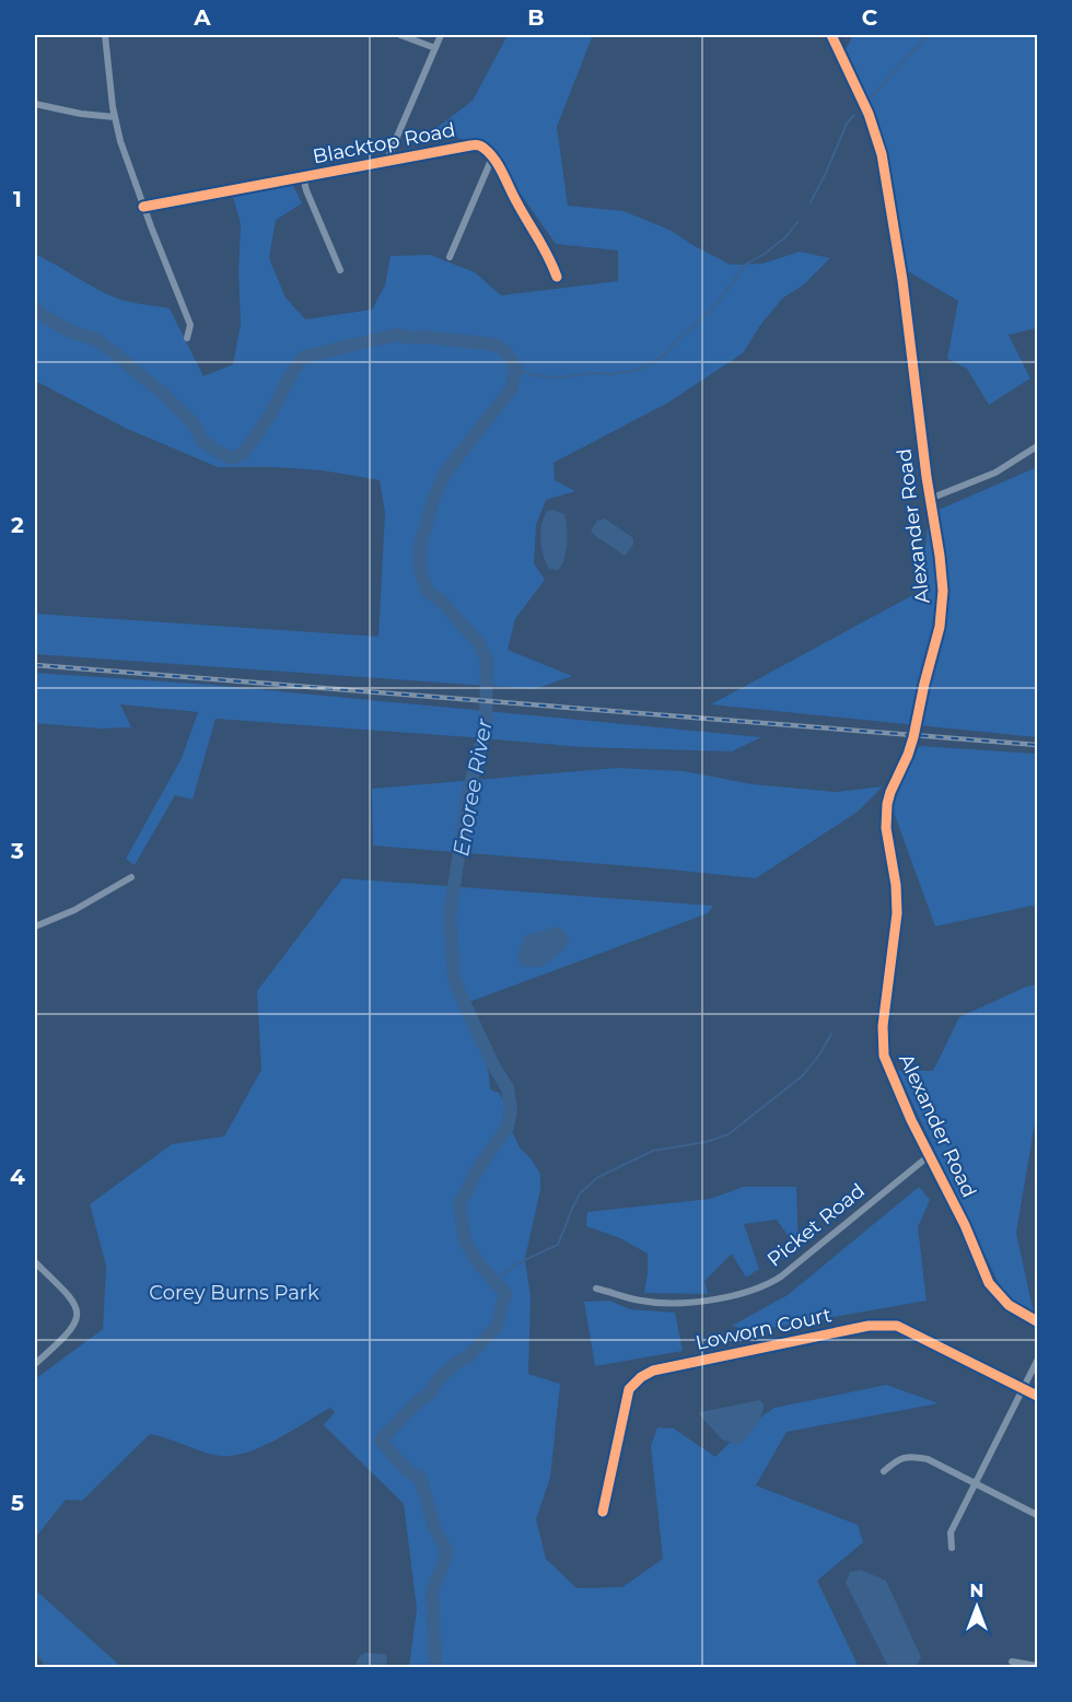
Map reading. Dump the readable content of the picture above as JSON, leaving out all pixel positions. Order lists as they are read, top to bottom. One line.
{"streets":{"street":["Blacktop Road","Alexander Road","Picket Road","Lovvorn Court"]},"crossings":[["Alexander Road","Picket Road"]],"water":["Enoree River"],"parks":["Corey Burns Park"],"north":"top","grid":{"columns":["A","B","C"],"rows":["1","2","3","4","5"]}}
